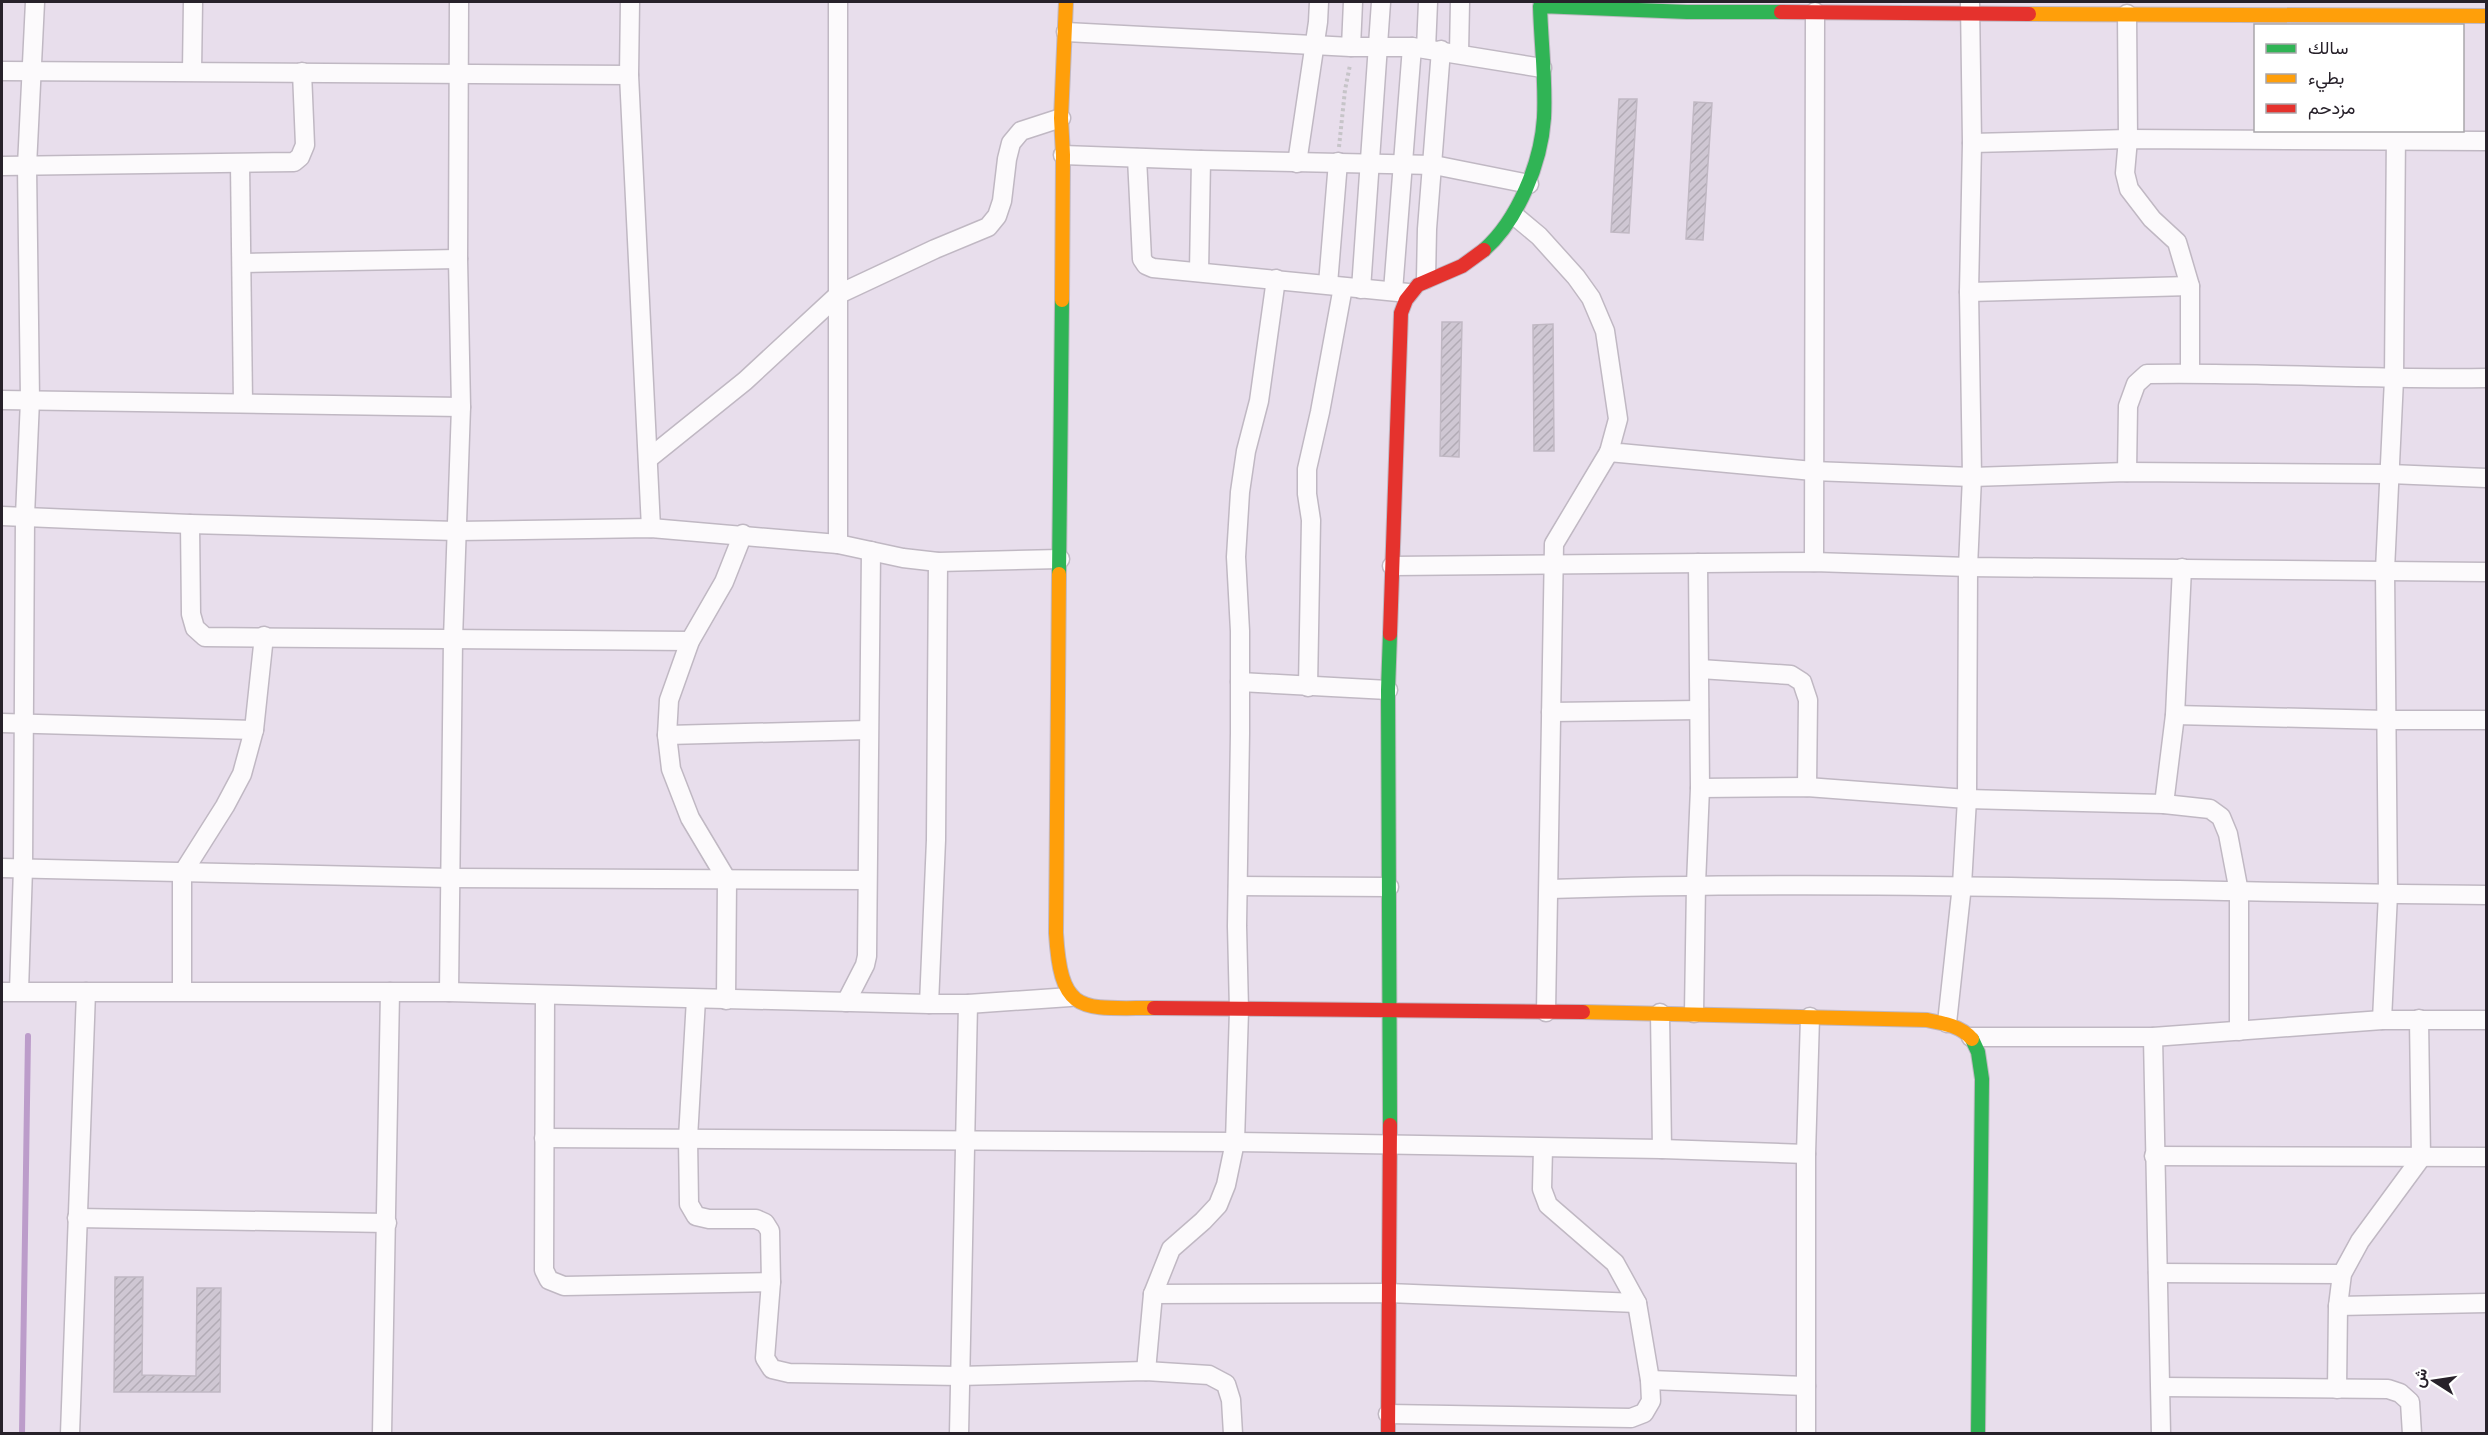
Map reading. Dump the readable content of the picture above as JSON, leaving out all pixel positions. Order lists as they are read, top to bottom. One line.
{"legend":["سالك","بطيء","مزدحم"],"north":"left"}
